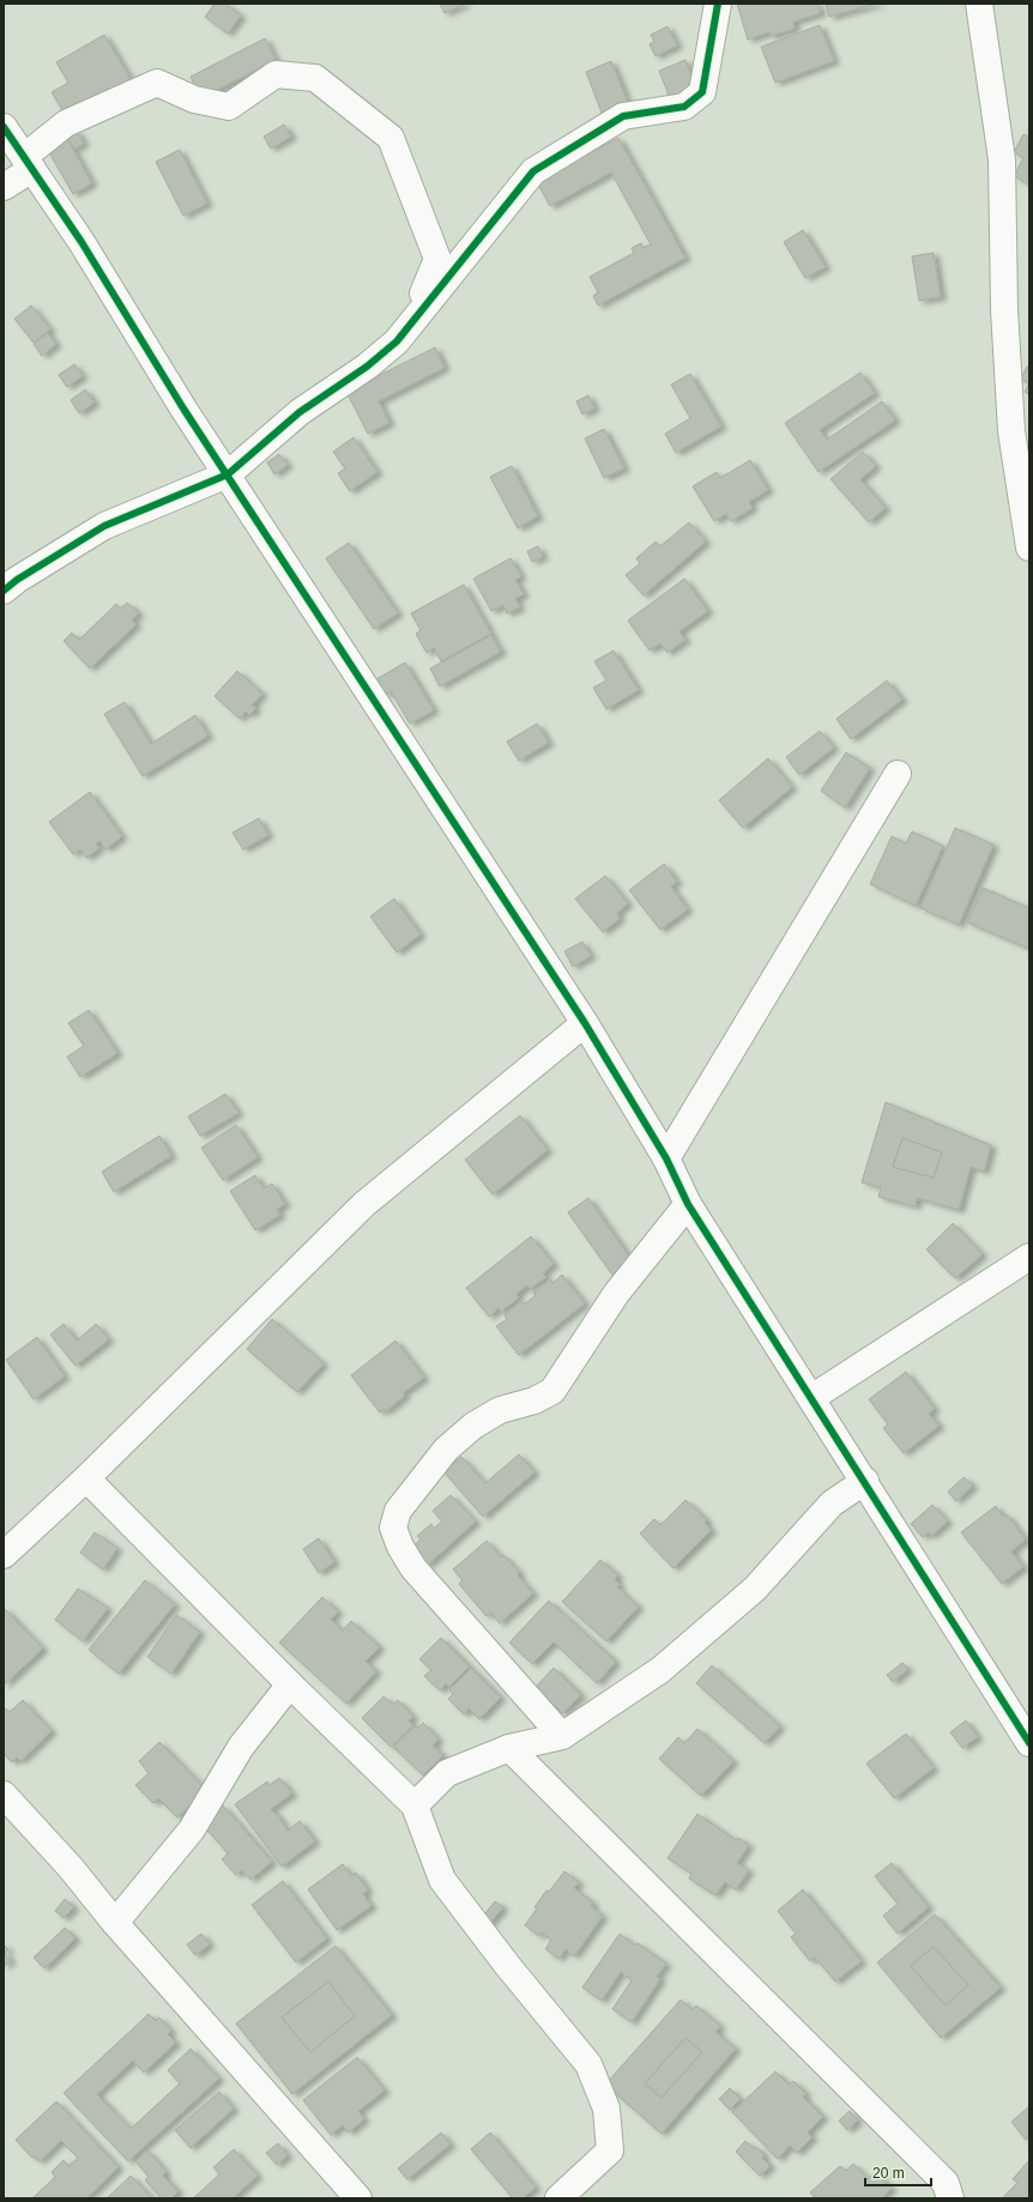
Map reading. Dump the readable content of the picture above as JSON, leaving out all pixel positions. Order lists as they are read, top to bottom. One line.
{"scale_bar":"20 m"}
